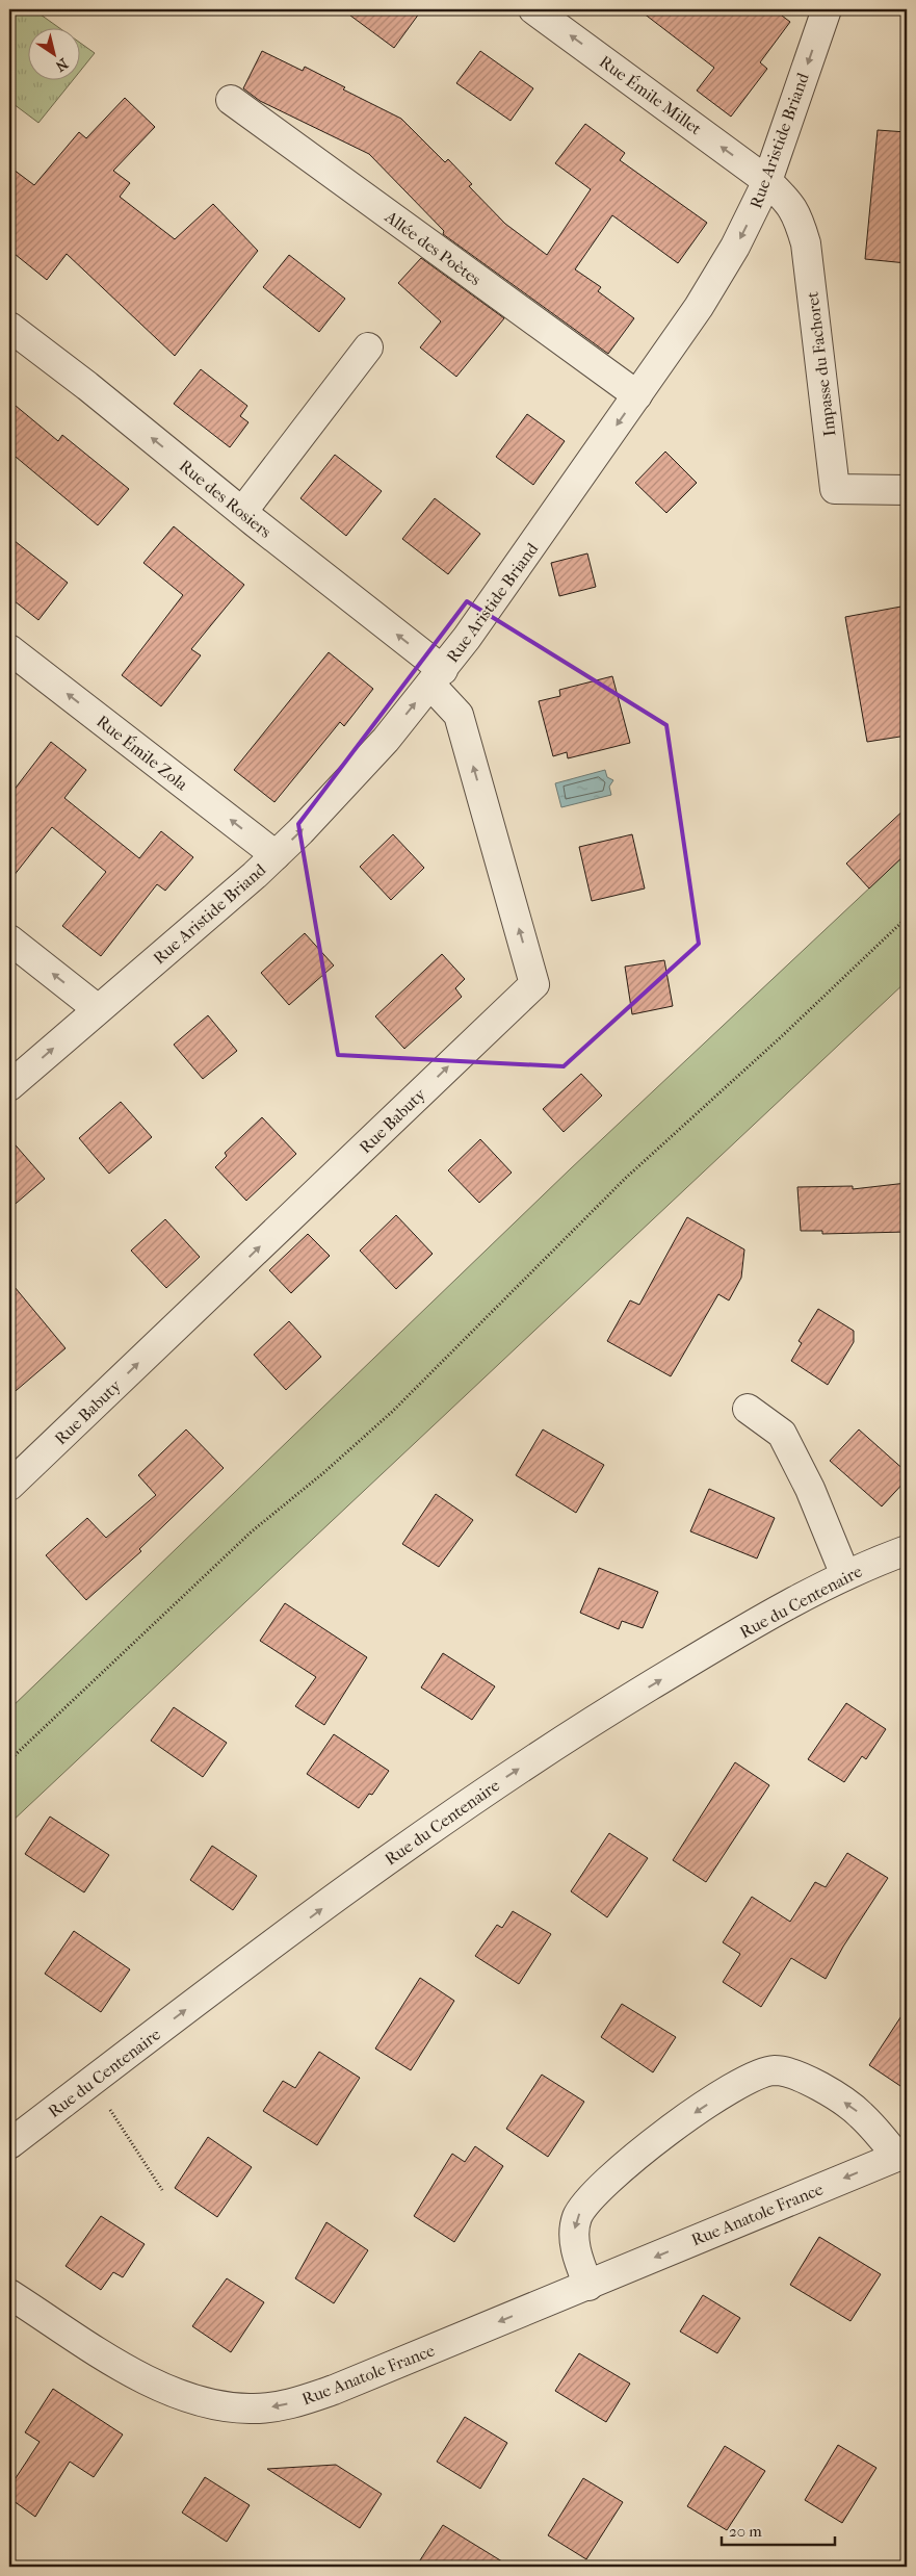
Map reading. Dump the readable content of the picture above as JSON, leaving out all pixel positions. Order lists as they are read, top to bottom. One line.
{"streets":{"street":["Rue Émile Millet","Rue Aristide Briand","Allée des Poètes","Impasse du Fachoret","Rue des Rosiers","Rue Émile Zola","Rue Babuty","Rue du Centenaire","Rue Anatole France"]},"crossings":[["Rue Émile Millet","Rue Aristide Briand"],["Rue Émile Millet","Impasse du Fachoret"],["Rue Aristide Briand","Allée des Poètes"],["Rue Aristide Briand","Impasse du Fachoret"],["Rue Aristide Briand","Rue des Rosiers"],["Rue Aristide Briand","Rue Émile Zola"],["Rue Aristide Briand","Rue Babuty"],["Rue des Rosiers","Rue Babuty"]],"one_way":["Rue Émile Millet","Rue des Rosiers","Rue Babuty","Rue du Centenaire","Rue Anatole France"],"scale_bar":"20 m","north":"bottom right"}
